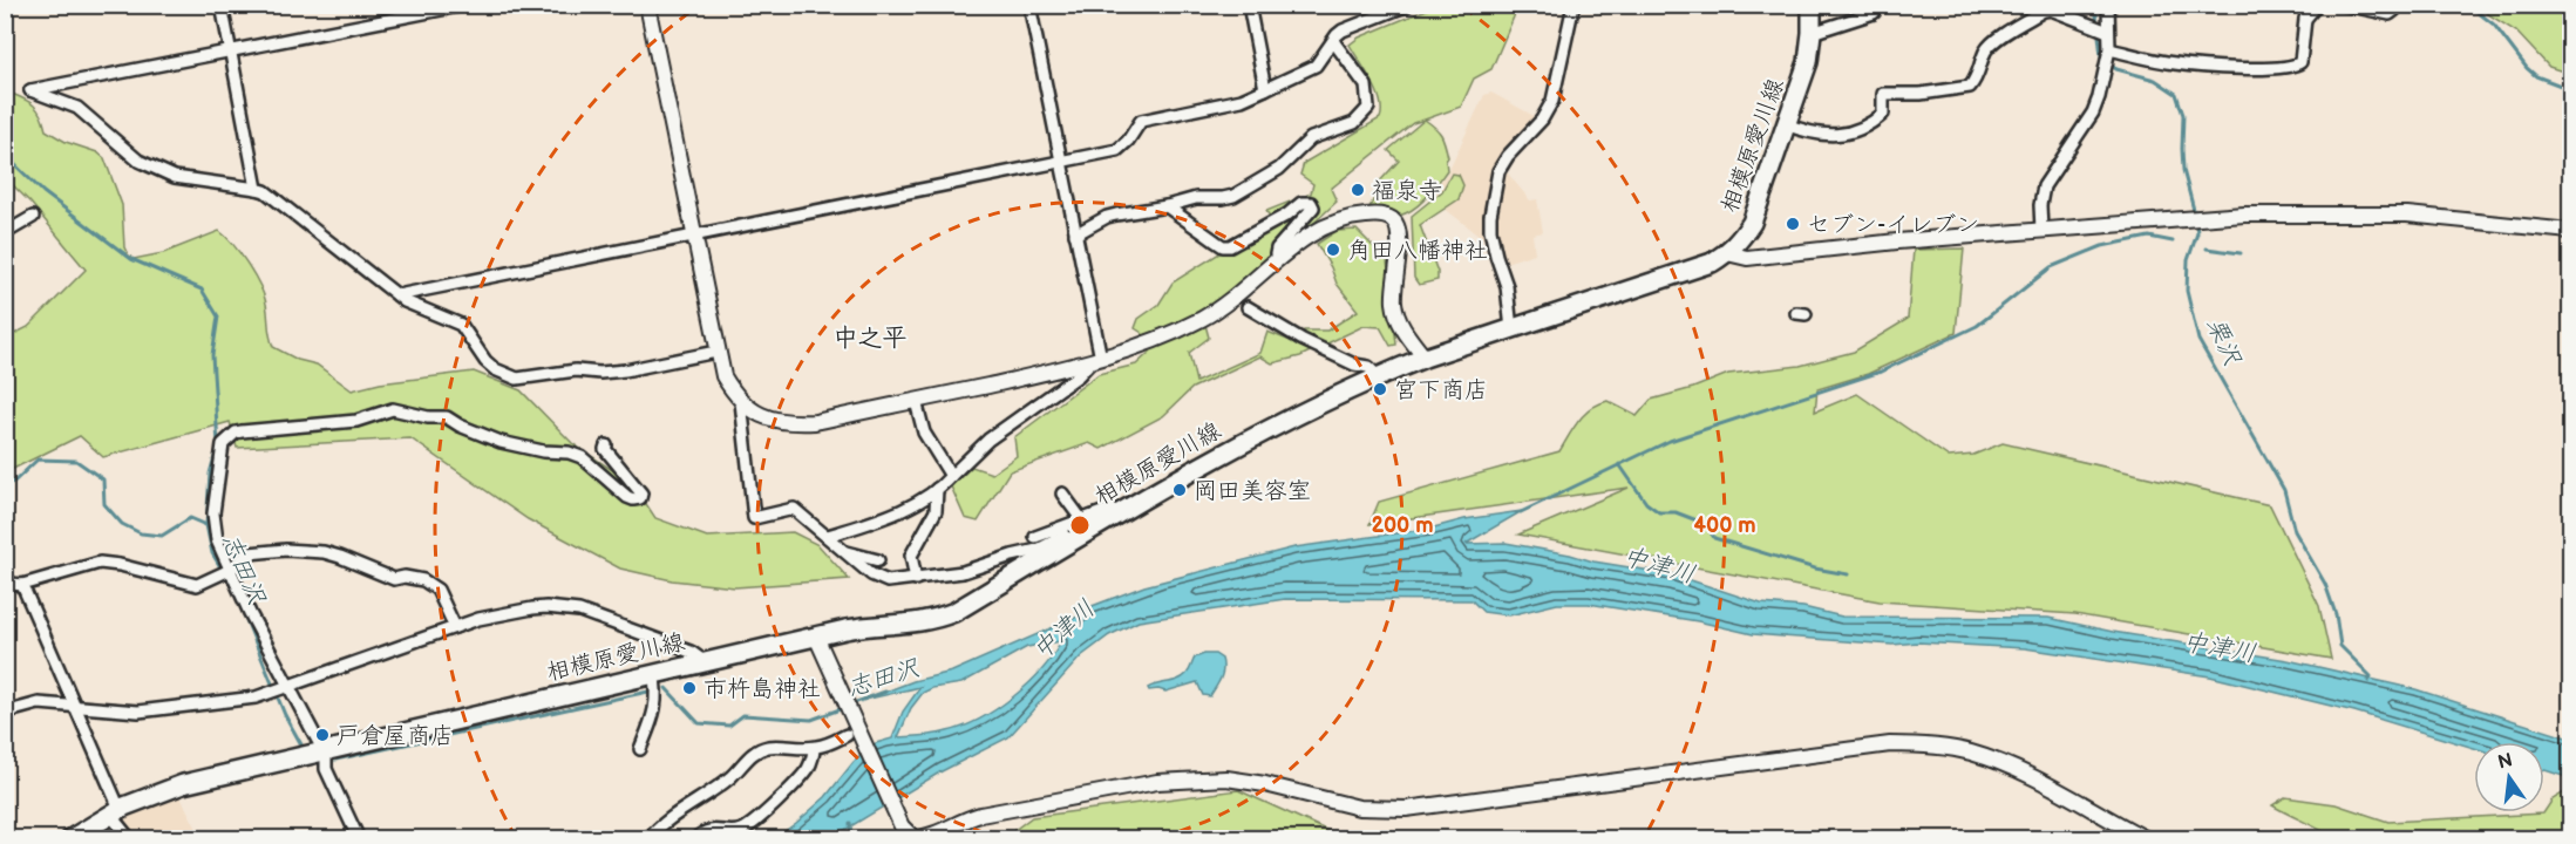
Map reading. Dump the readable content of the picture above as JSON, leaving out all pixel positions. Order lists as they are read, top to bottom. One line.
{"streets":{"main road":["相模原愛川線"]},"districts":["中之平"],"water":["栗沢","中津川","志田沢"],"places":["福泉寺","セブン-イレブン","角田八幡神社","宮下商店","岡田美容室","市杵島神社","戸倉屋商店"],"north":"top","rings":["200 m","400 m"]}
